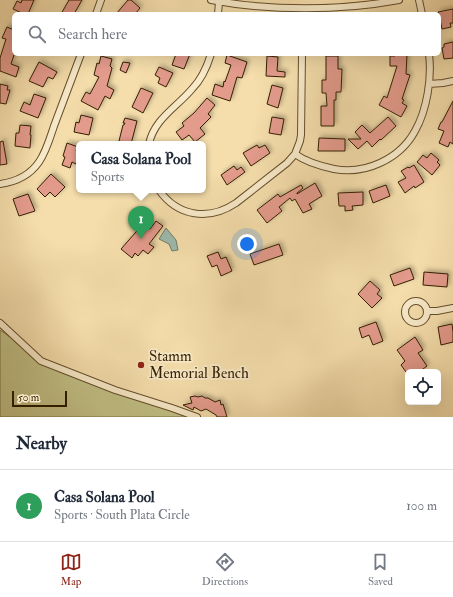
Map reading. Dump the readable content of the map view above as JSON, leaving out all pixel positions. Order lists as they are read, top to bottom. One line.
{"places":["Stamm Memorial Bench"],"scale_bar":"50 m","page":{"search":"Search here","popup":["Casa Solana Pool","Sports"],"pins":"1","scale":"50 m","heading":"Nearby","list":[{"mark":"1","name":"Casa Solana Pool","note":"Sports · South Plata Circle","value":"100 m"}],"nav":["Map","Directions","Saved"]}}
